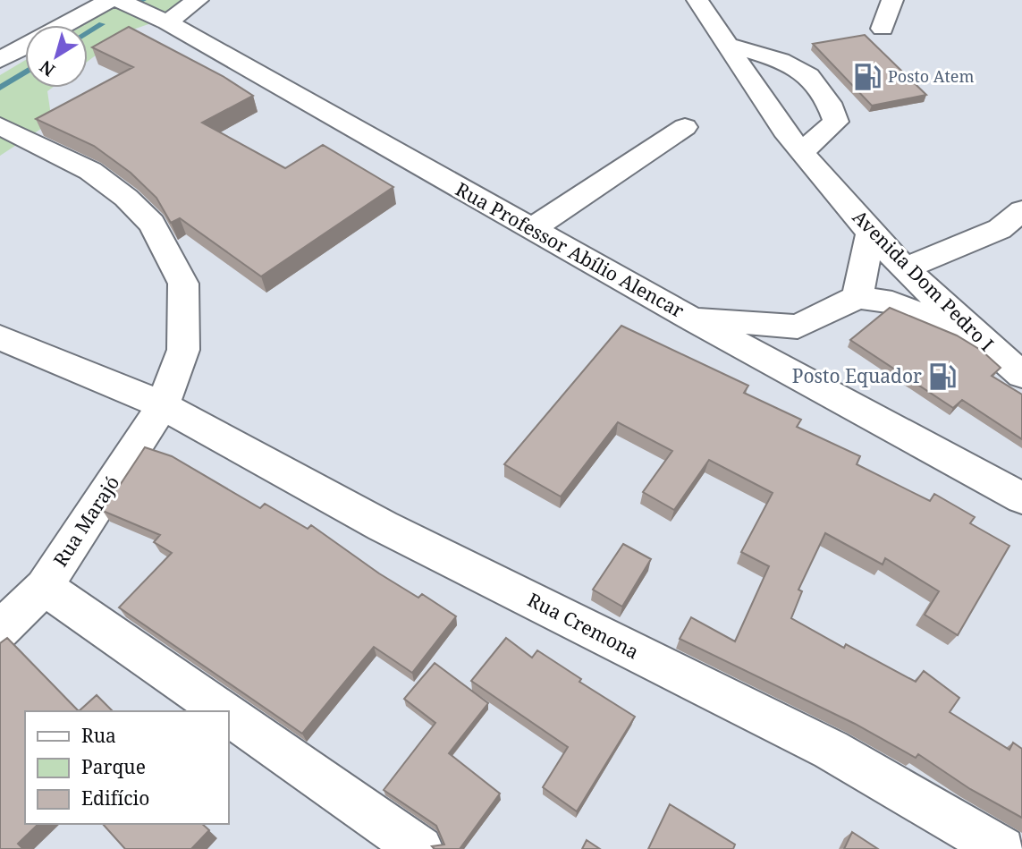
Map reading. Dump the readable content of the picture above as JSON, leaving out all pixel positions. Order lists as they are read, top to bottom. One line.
{"streets":{"street":["Rua Professor Abílio Alencar","Avenida Dom Pedro I","Rua Marajó","Rua Cremona"]},"crossings":[["Rua Marajó","Rua Cremona"]],"places":{"fuel station":["Posto Atem","Posto Equador"]},"legend":["Rua","Parque","Edifício"],"north":"bottom left"}
